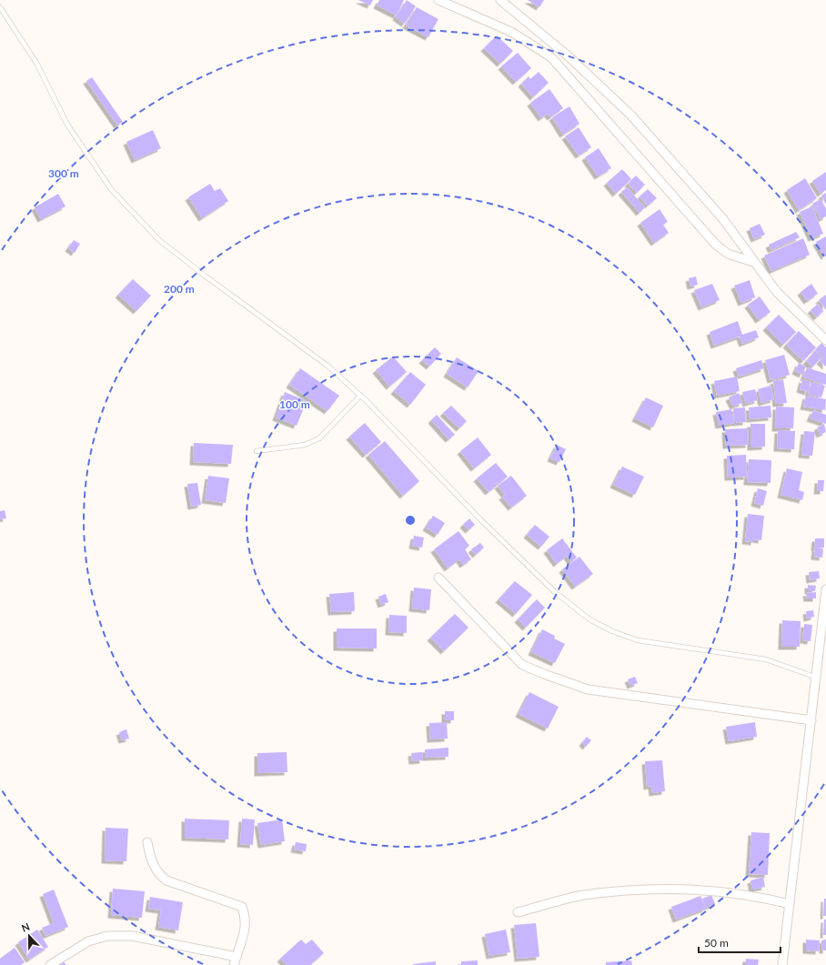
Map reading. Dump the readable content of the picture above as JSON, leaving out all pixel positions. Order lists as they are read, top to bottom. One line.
{"scale_bar":"50 m","north":"top","rings":["300 m","200 m","100 m"]}
